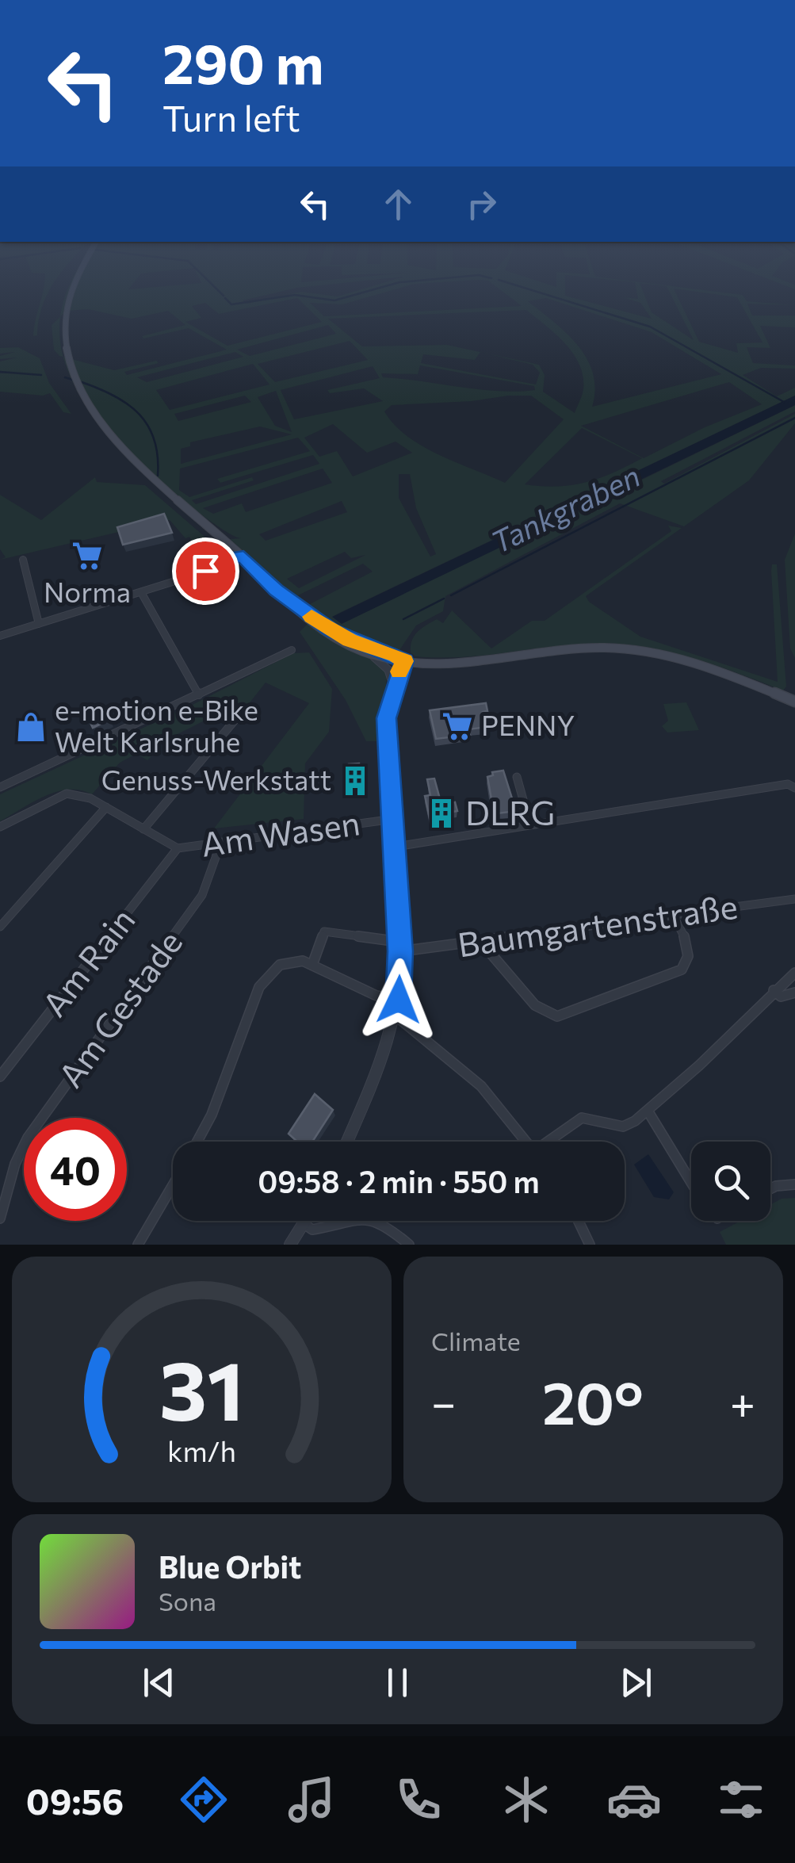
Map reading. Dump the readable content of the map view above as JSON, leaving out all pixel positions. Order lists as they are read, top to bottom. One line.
{"streets":{"street":["Am Wasen","Baumgartenstraße","Am Rain","Am Gestade"]},"crossings":[["Am Wasen","Am Rain"],["Am Wasen","Am Gestade"]],"water":["Tankgraben"],"places":{"supermarket":["Norma","PENNY"],"shop":["e-motion e-Bike Welt Karlsruhe"],"building":["Genuss-Werkstatt","DLRG"]},"page":{"turn":["290 m","Turn left"],"limit":"40","trip":"09:58 · 2 min · 550 m","tile":"Climate","heat":["−","20°","+"],"song":["Blue Orbit","Sona"],"tabs":"09:56","gauge":["31","km/h"]}}
